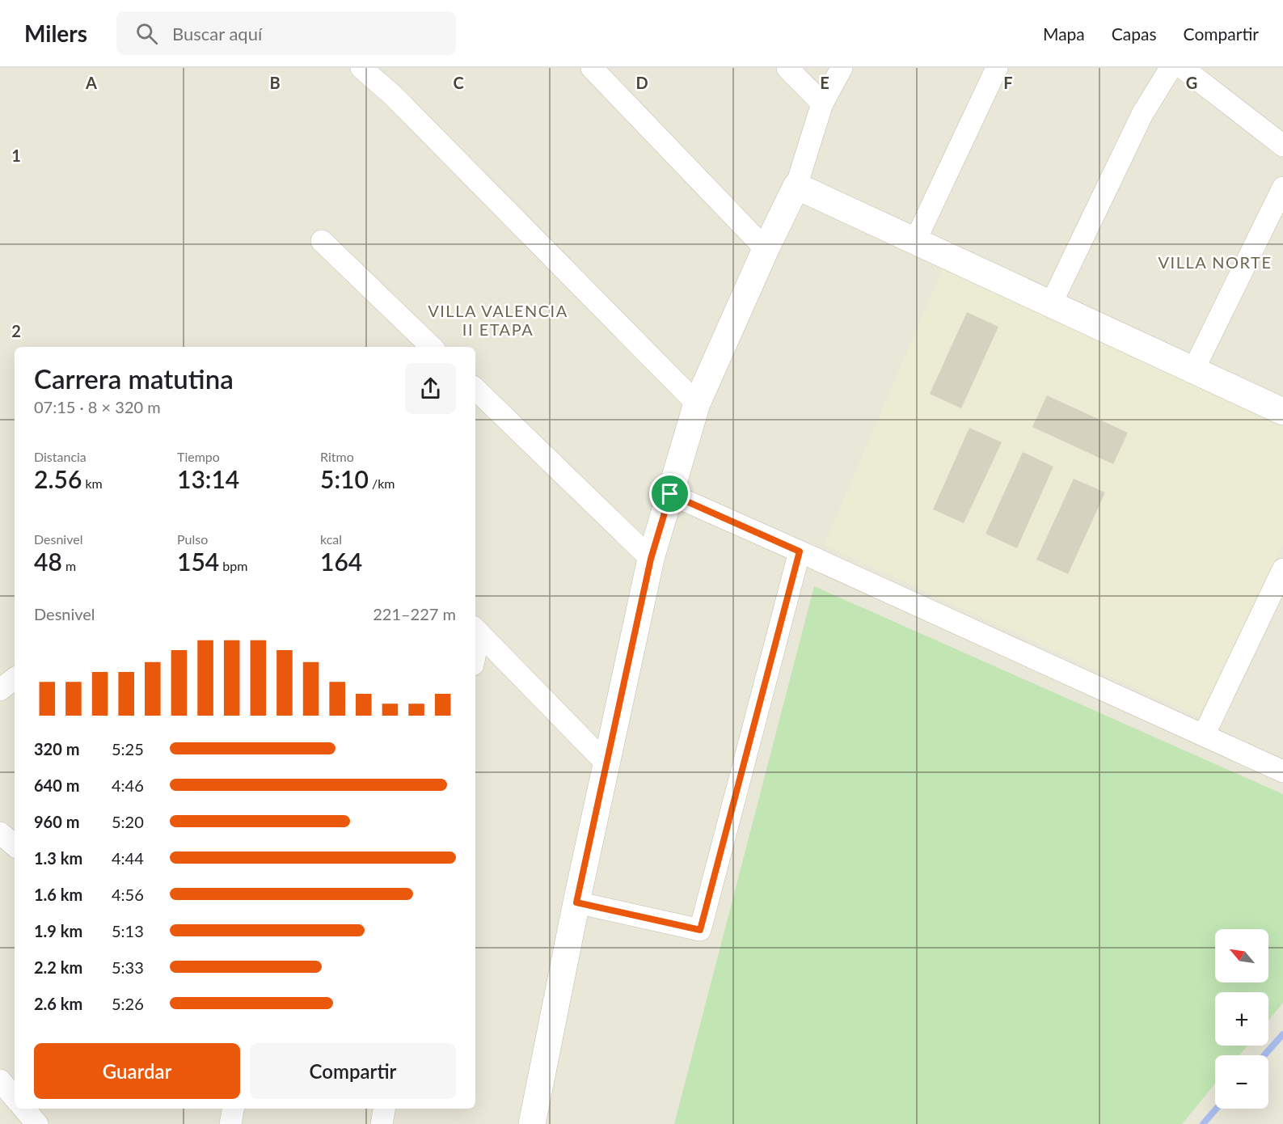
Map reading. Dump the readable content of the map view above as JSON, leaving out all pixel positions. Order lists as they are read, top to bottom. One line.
{"districts":["VILLA NORTE","VILLA VALENCIA II ETAPA"],"north":"top left","page":{"header":"Milers","search":"Buscar aquí","nav":["Mapa","Capas","Compartir"],"heading":["Carrera matutina","07:15 · 8 × 320 m"],"stats":[["Distancia","2.56 km"],["Tiempo","13:14"],["Ritmo","5:10 /km"],["Desnivel","48 m"],["Pulso","154 bpm"],["kcal","164"]],"chart":["Desnivel","221–227 m"],"list":[{"name":"320 m","note":"5:25"},{"name":"640 m","note":"4:46"},{"name":"960 m","note":"5:20"},{"name":"1.3 km","note":"4:44"},{"name":"1.6 km","note":"4:56"},{"name":"1.9 km","note":"5:13"},{"name":"2.2 km","note":"5:33"},{"name":"2.6 km","note":"5:26"}],"map_buttons":["+","−"],"buttons":["Guardar","Compartir"]},"grid":{"columns":["A","B","C","D","E","F","G"],"rows":["1","2"]}}
